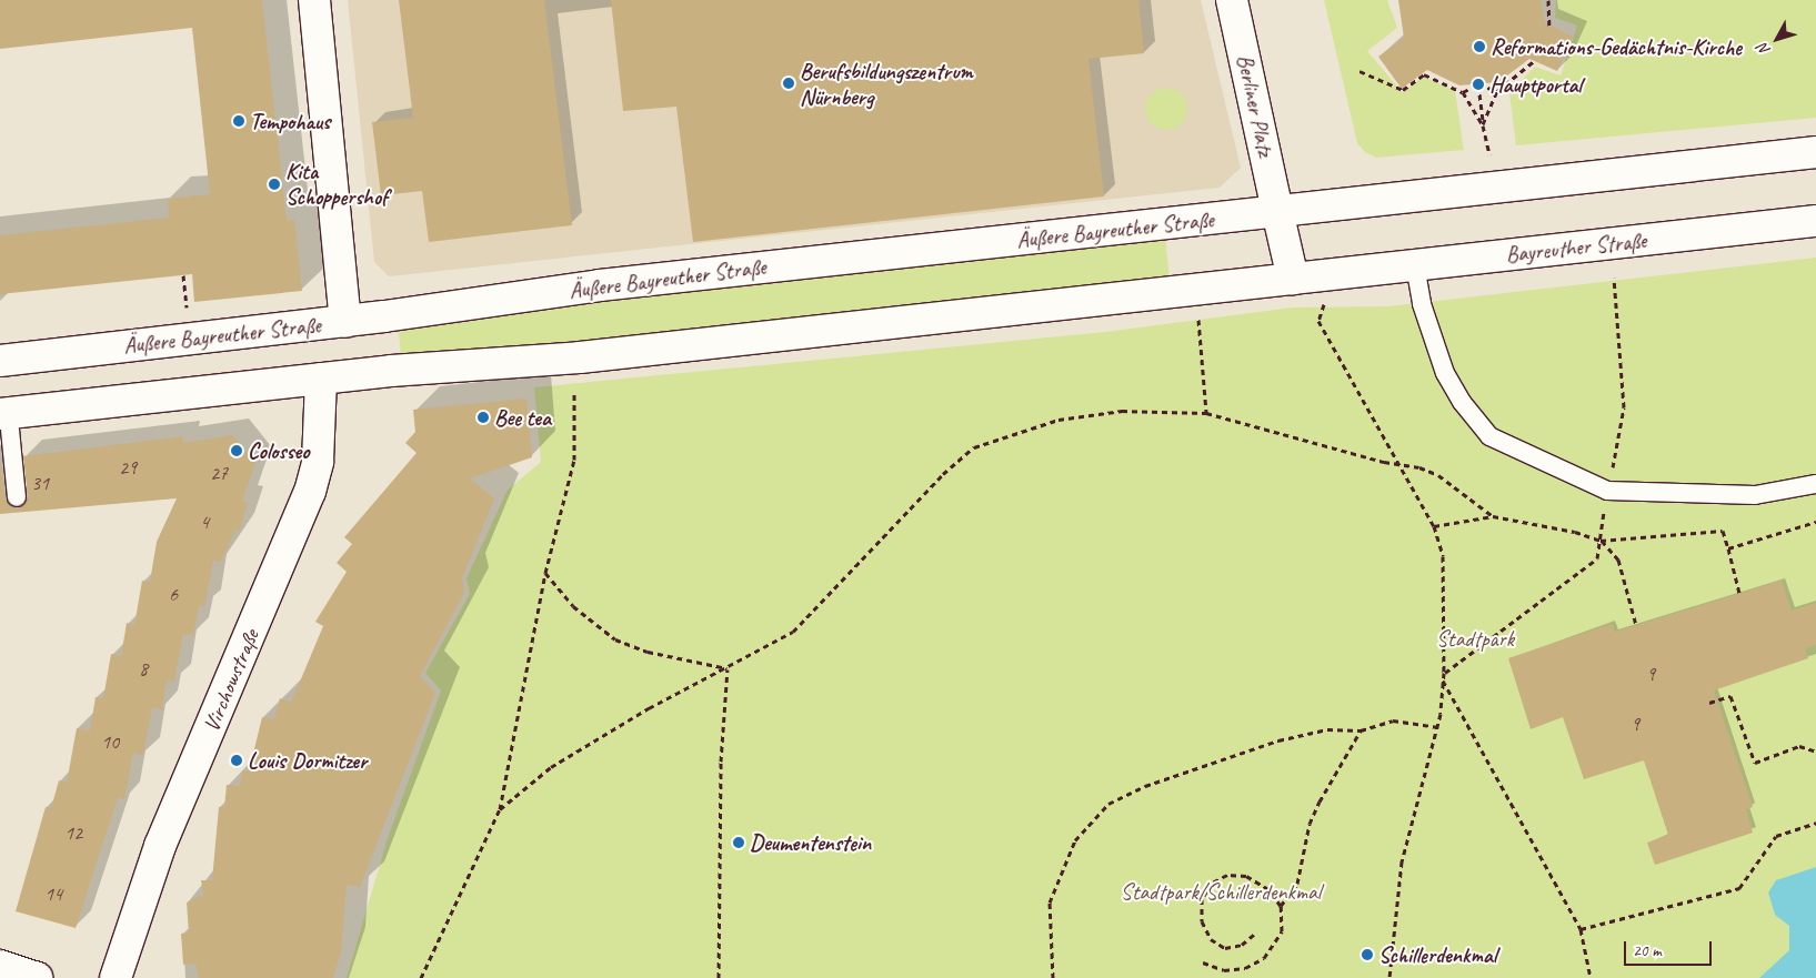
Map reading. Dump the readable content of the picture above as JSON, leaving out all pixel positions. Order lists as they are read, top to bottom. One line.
{"streets":{"main road":["Berliner Platz","Äußere Bayreuther Straße","Bayreuther Straße","Virchowstraße"]},"crossings":[["Berliner Platz","Äußere Bayreuther Straße"]],"parks":["Stadtpark","Stadtpark/Schillerdenkmal"],"places":["Reformations-Gedächtnis-Kirche","Berufsbildungszentrum Nürnberg","Hauptportal","Tempohaus","Kita Schoppershof","Bee tea","Colosseo","Louis Dormitzer","Deumentenstein","Schillerdenkmal"],"house_numbers":["29","27","31","4","6","8","9","9","10","12","14"],"scale_bar":"20 m","north":"bottom left"}
